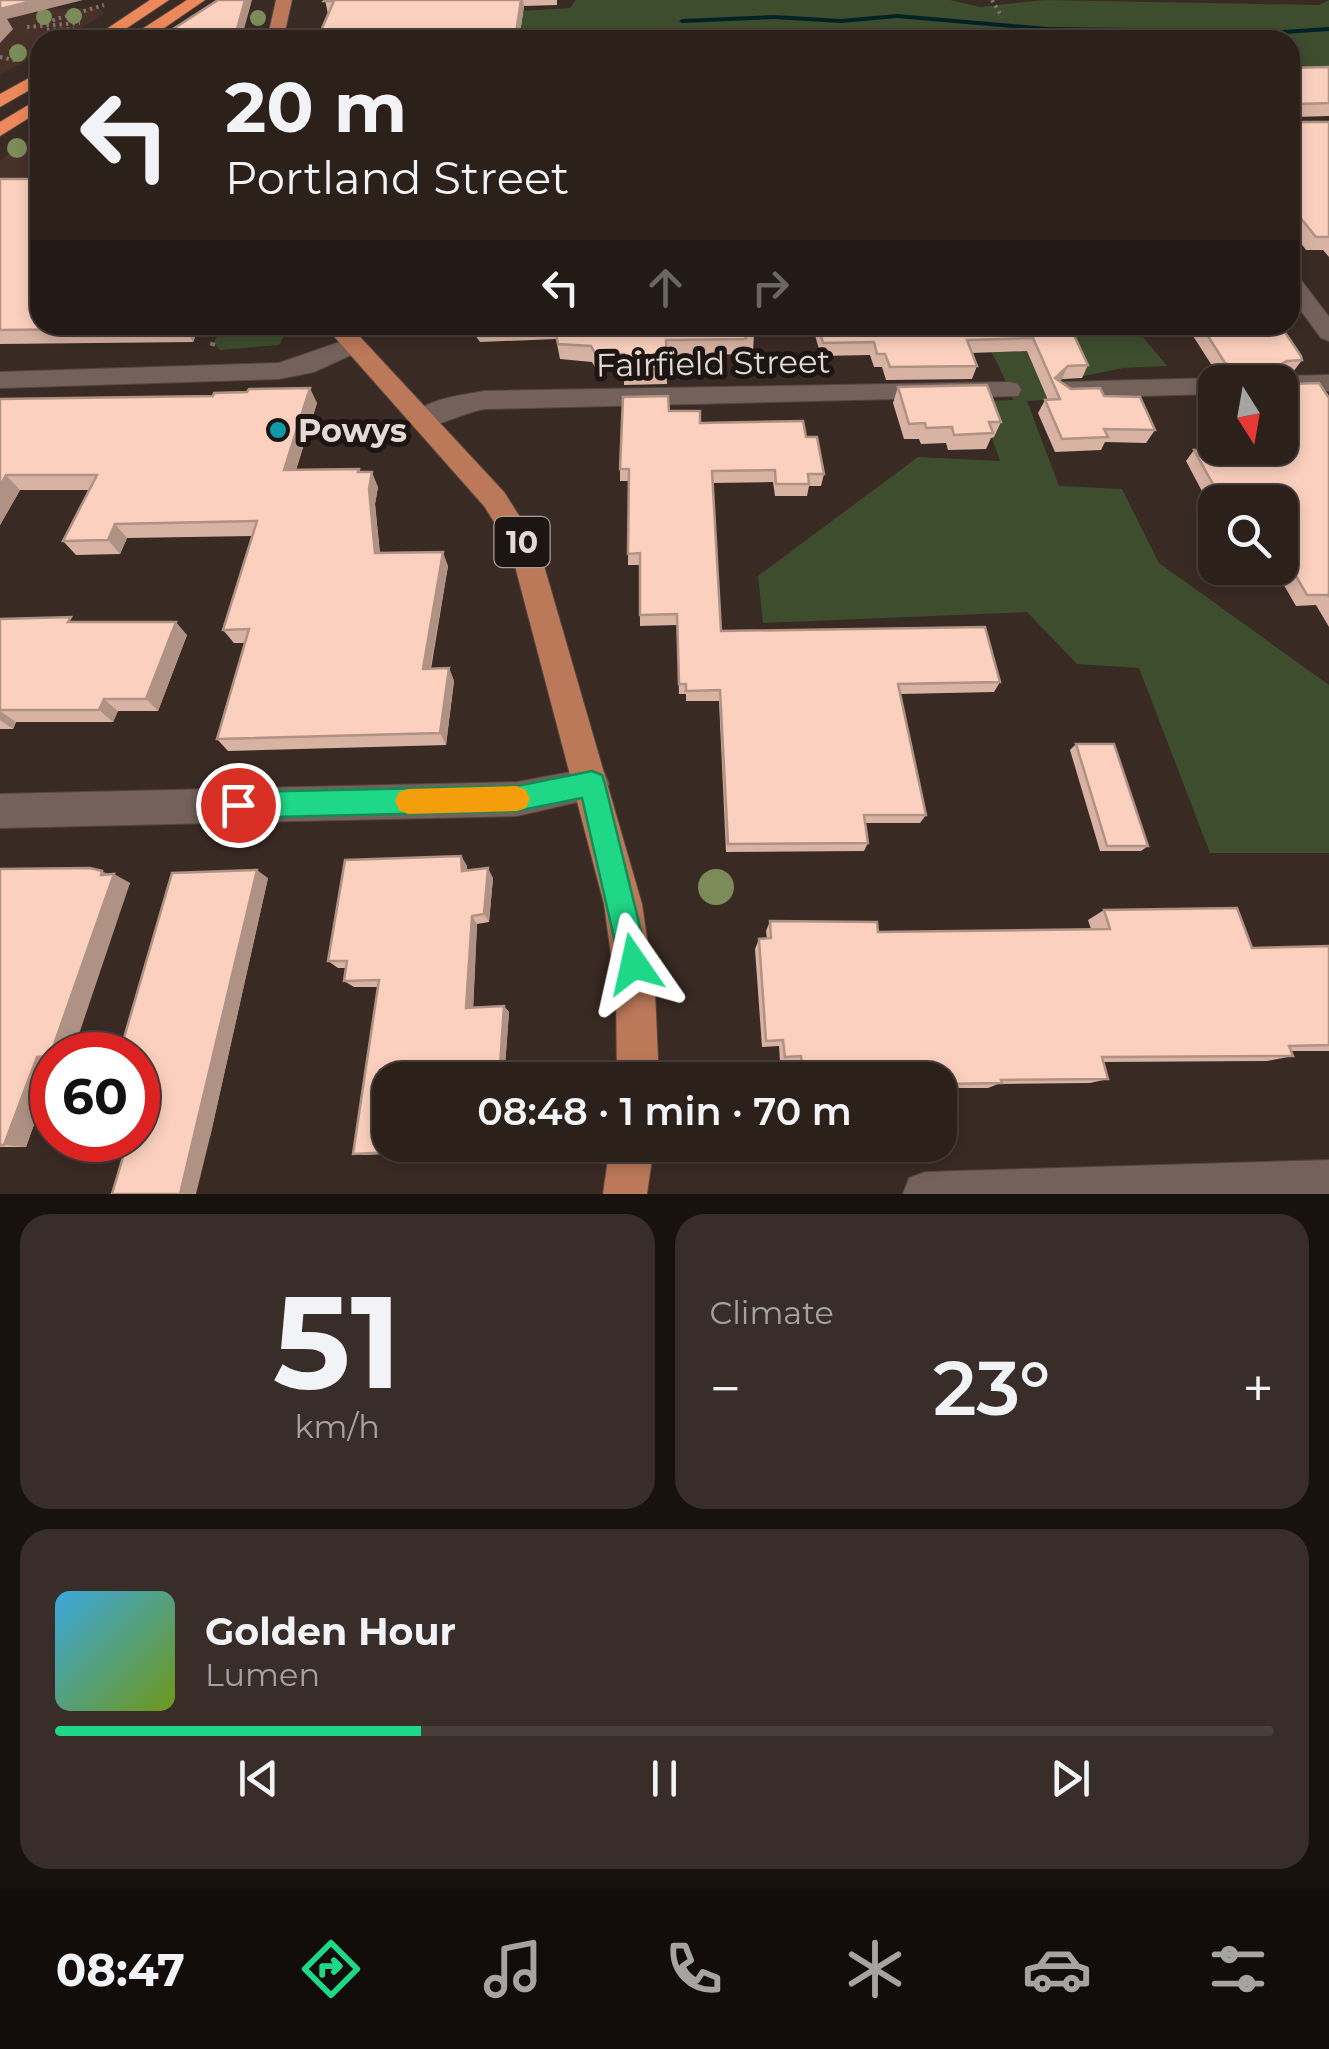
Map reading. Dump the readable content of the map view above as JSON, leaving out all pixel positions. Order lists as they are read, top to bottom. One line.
{"streets":{"main road":["10"],"street":["Fairfield Street"]},"crossings":[["Fairfield Street","10"]],"places":["Powys"],"north":"bottom","page":{"turn":["20 m","Portland Street"],"limit":"60","trip":"08:48 · 1 min · 70 m","tile":[["51","km/h"],"Climate"],"heat":["−","23°","+"],"song":["Golden Hour","Lumen"],"tabs":"08:47"}}
